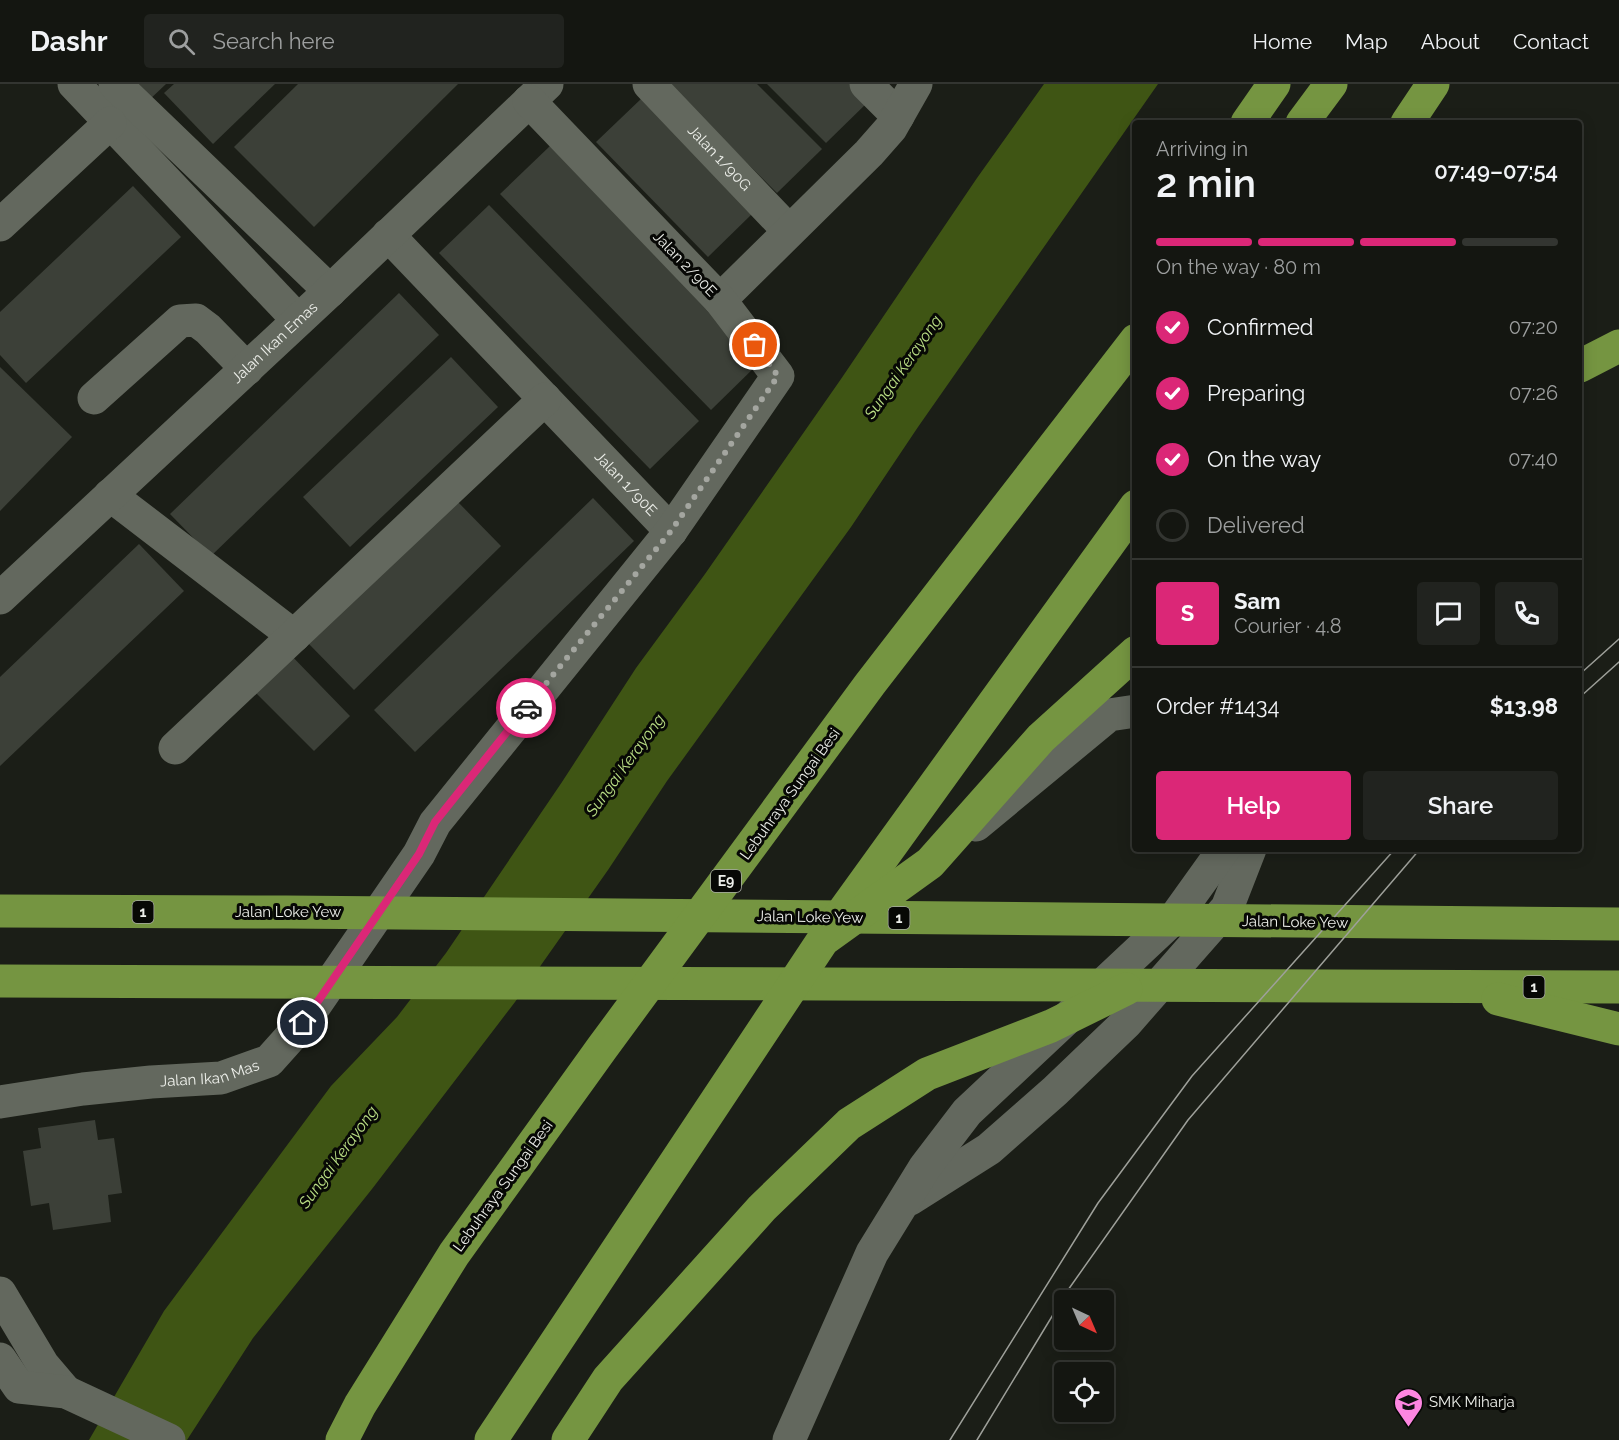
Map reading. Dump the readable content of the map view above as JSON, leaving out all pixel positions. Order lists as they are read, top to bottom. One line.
{"streets":{"highway":["Lebuhraya Sungai Besi","E9","1","Jalan Loke Yew"],"street":["Jalan 1/90G","Jalan 2/90E","Jalan Ikan Emas","Jalan 1/90E","Jalan Ikan Mas"]},"crossings":[["Jalan 2/90E","Jalan Ikan Emas"],["Jalan 2/90E","Jalan 1/90E"],["Jalan 2/90E","Jalan Ikan Mas"],["Jalan Ikan Emas","Jalan 1/90E"],["Jalan 1/90E","Jalan Ikan Mas"]],"water":["Sungai Kerayong"],"places":{"school or university":["SMK Miharja"]},"north":"bottom right","page":{"header":"Dashr","search":"Search here","nav":["Home","Map","About","Contact"],"heading":["2 min","Arriving in","07:49–07:54"],"panel":["Sam","Courier · 4.8","Order #1434","$13.98"],"bar":"On the way · 80 m","list":[["Confirmed","07:20"],["Preparing","07:26"],["On the way","07:40"],"Delivered"],"round":"S","buttons":["Help","Share"]}}
